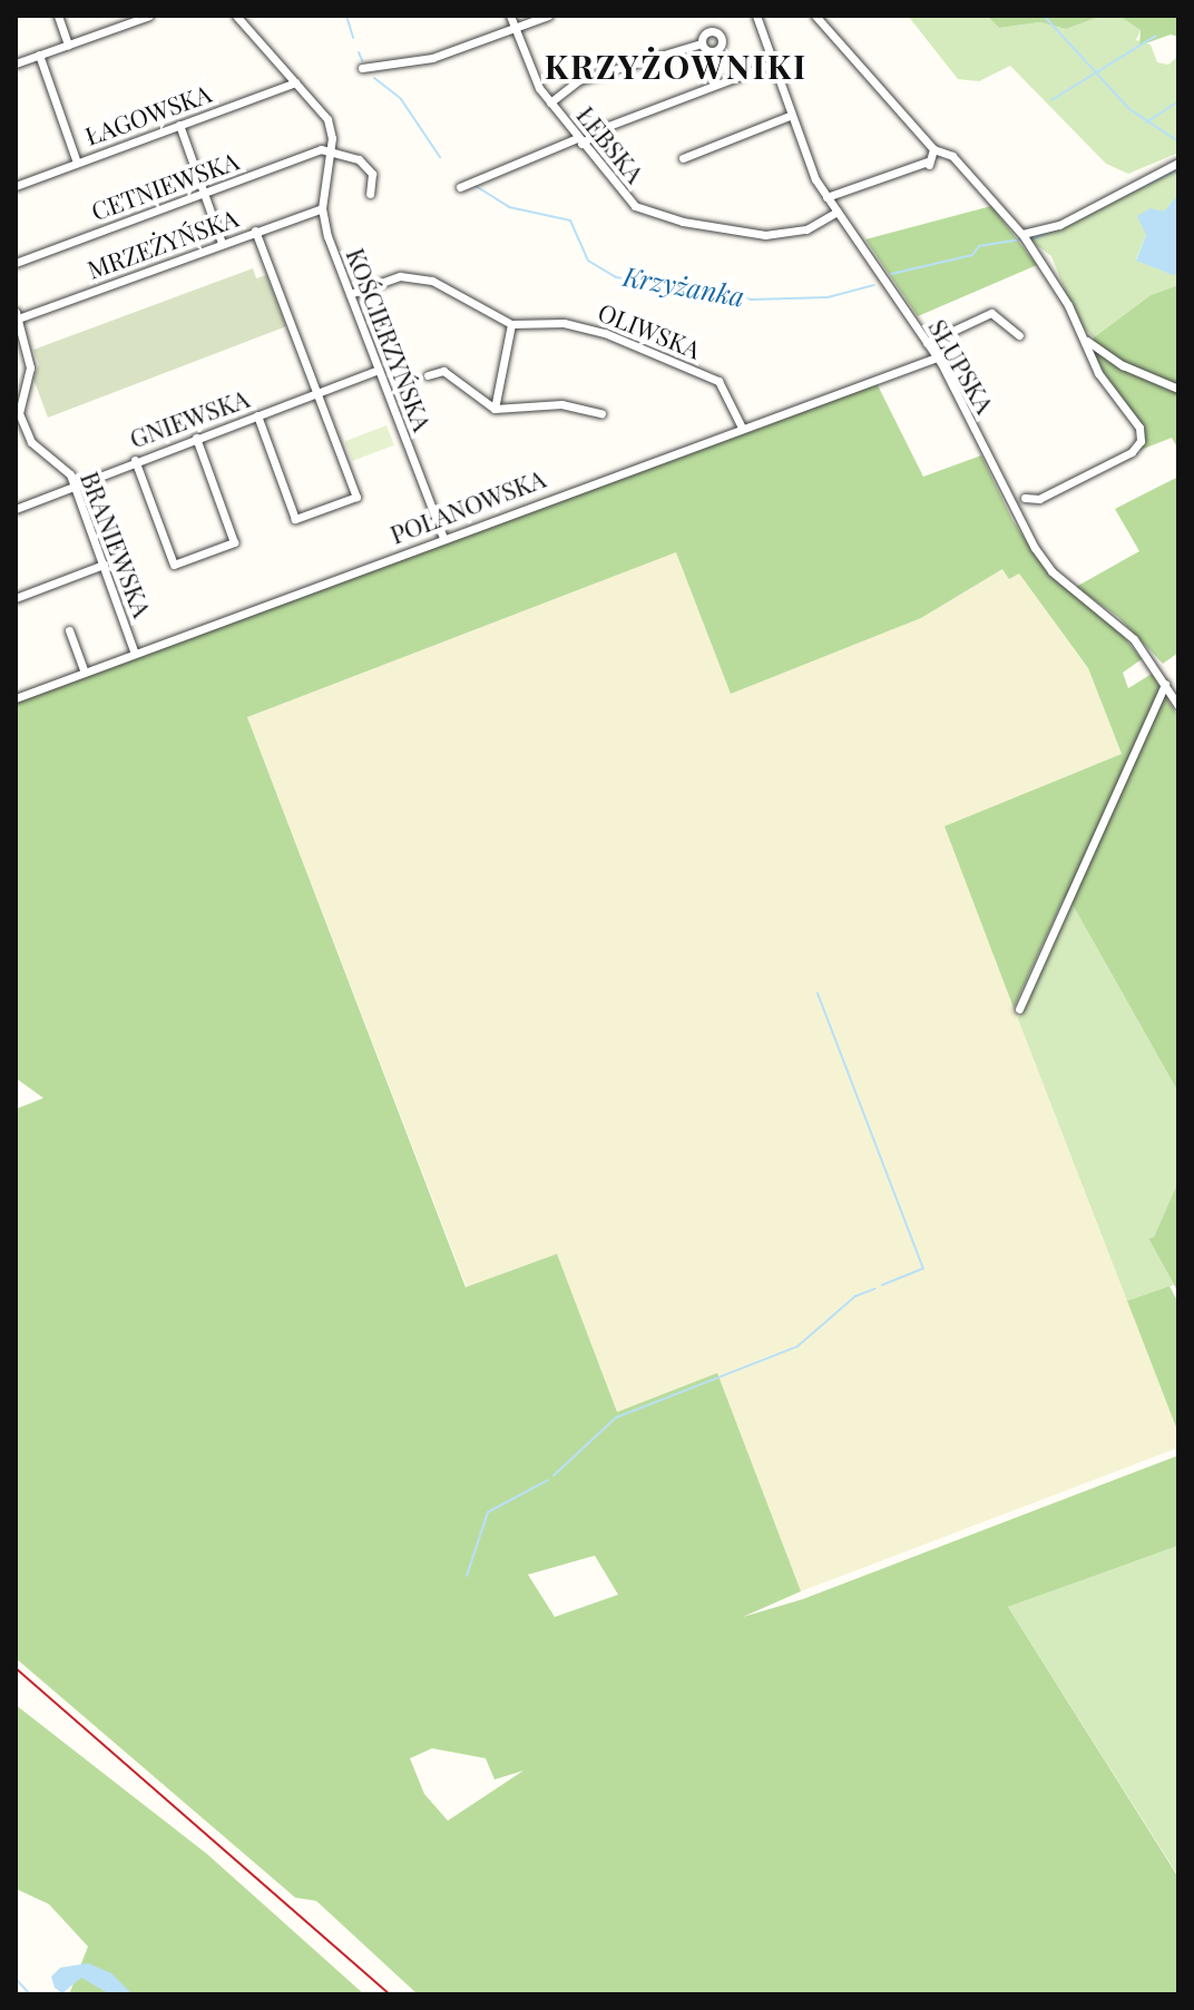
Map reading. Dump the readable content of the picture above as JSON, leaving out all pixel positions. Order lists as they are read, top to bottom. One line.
{"streets":{"street":["ŁAGOWSKA","ŁEBSKA","CETNIEWSKA","MRZEŻYŃSKA","OLIWSKA","KOŚCIERZYŃSKA","SŁUPSKA","GNIEWSKA","POLANOWSKA","BRANIEWSKA"]},"crossings":[["ŁAGOWSKA","KOŚCIERZYŃSKA"],["ŁEBSKA","SŁUPSKA"],["CETNIEWSKA","KOŚCIERZYŃSKA"],["MRZEŻYŃSKA","KOŚCIERZYŃSKA"],["MRZEŻYŃSKA","BRANIEWSKA"],["OLIWSKA","KOŚCIERZYŃSKA"],["OLIWSKA","POLANOWSKA"],["KOŚCIERZYŃSKA","GNIEWSKA"],["KOŚCIERZYŃSKA","POLANOWSKA"],["SŁUPSKA","POLANOWSKA"],["GNIEWSKA","BRANIEWSKA"],["POLANOWSKA","BRANIEWSKA"]],"districts":["KRZYŻOWNIKI"],"water":["Krzyżanka"]}
